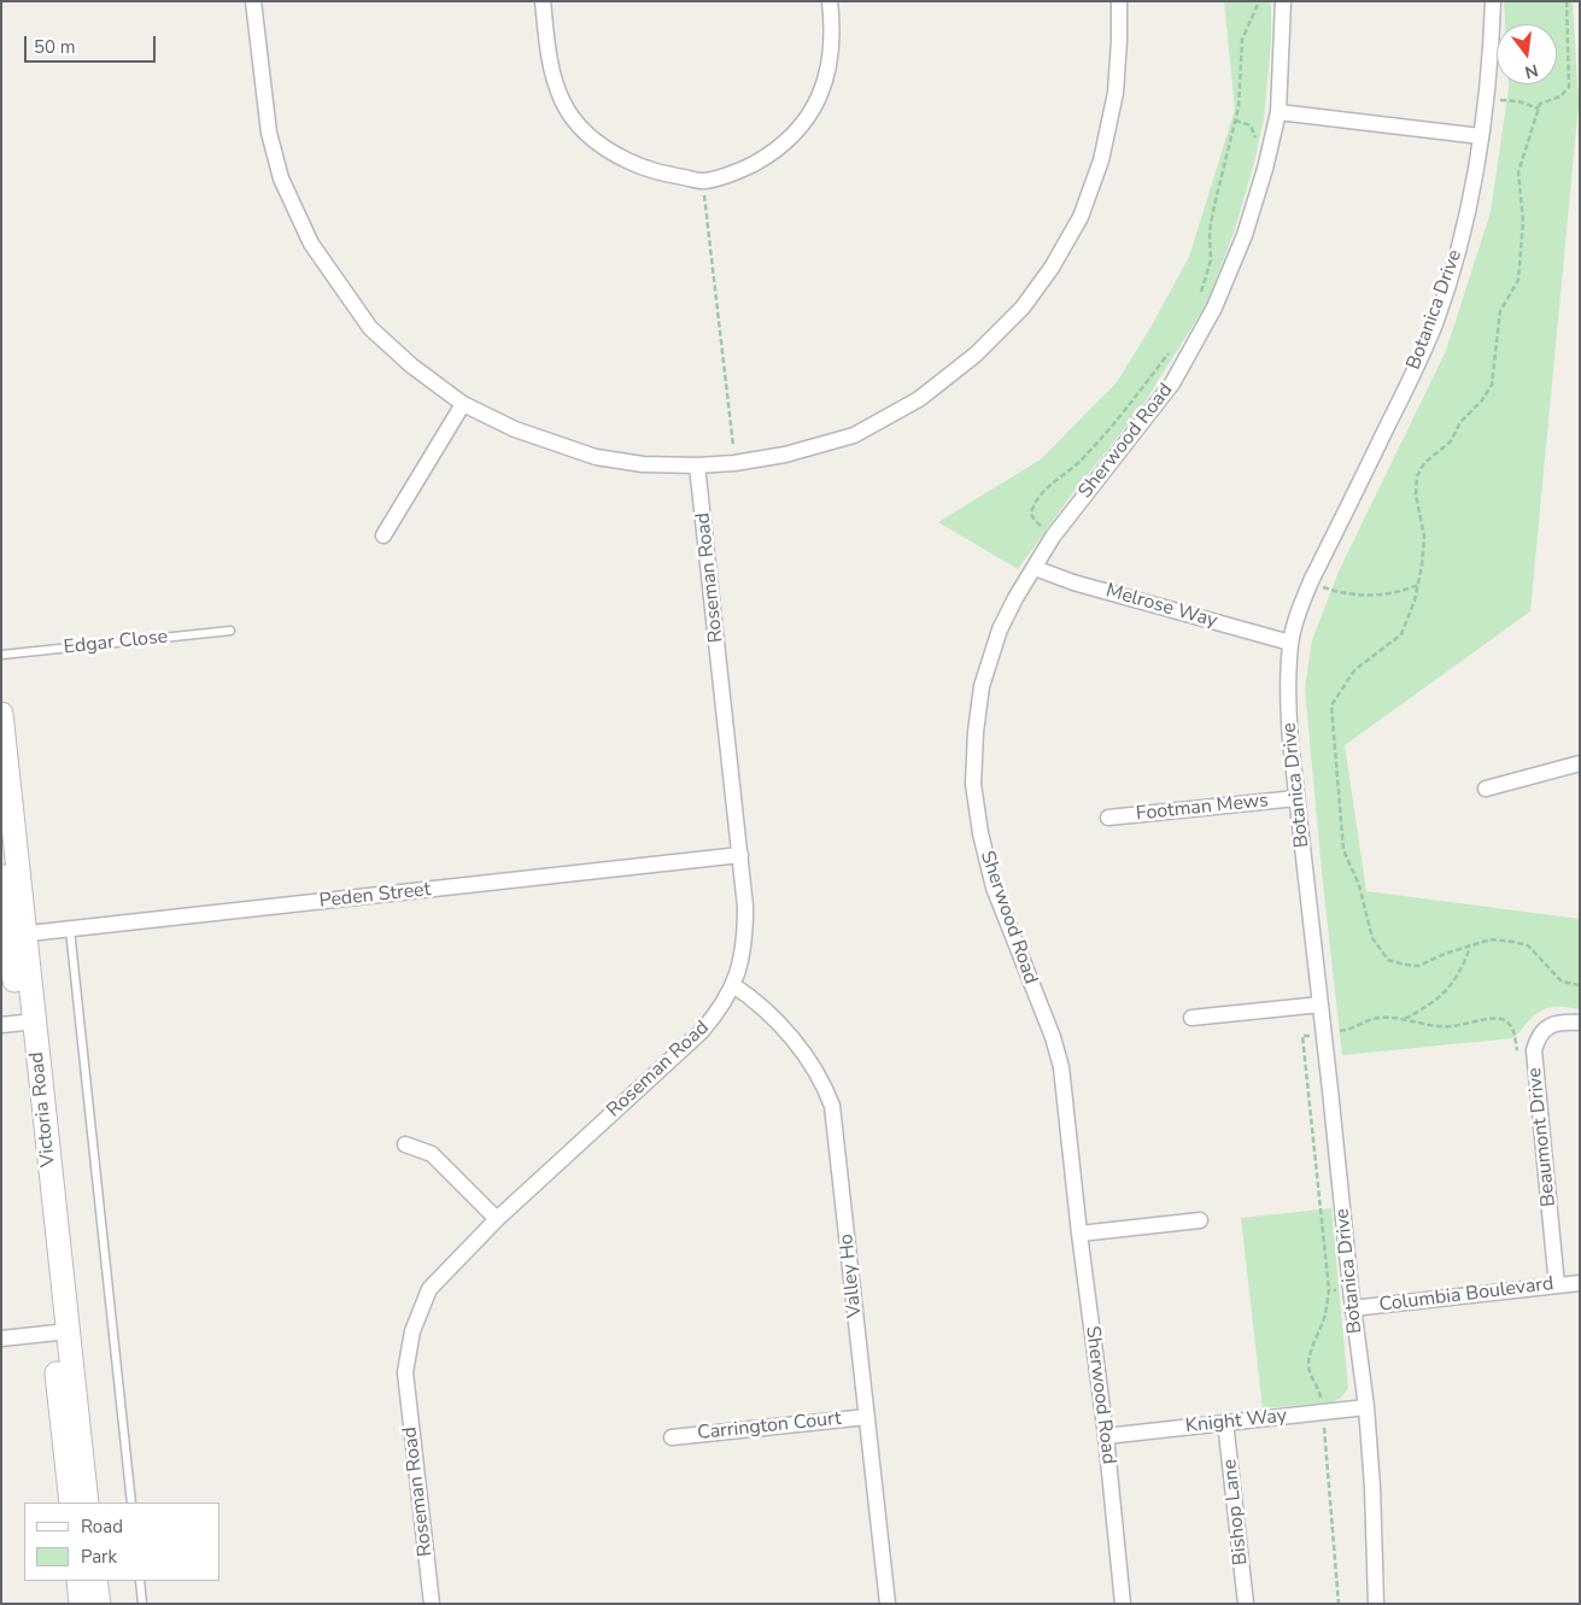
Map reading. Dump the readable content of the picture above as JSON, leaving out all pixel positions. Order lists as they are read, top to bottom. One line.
{"streets":{"main road":["Victoria Road"],"street":["Botanica Drive","Sherwood Road","Roseman Road","Melrose Way","Footman Mews","Peden Street","Beaumont Drive","Valley Ho","Columbia Boulevard","Knight Way","Carrington Court","Bishop Lane"],"lane":["Edgar Close"]},"crossings":[["Botanica Drive","Melrose Way"],["Botanica Drive","Footman Mews"],["Botanica Drive","Columbia Boulevard"],["Botanica Drive","Knight Way"],["Sherwood Road","Melrose Way"],["Sherwood Road","Knight Way"],["Roseman Road","Peden Street"],["Roseman Road","Valley Ho"],["Peden Street","Victoria Road"],["Beaumont Drive","Columbia Boulevard"],["Valley Ho","Carrington Court"],["Knight Way","Bishop Lane"]],"legend":["Road","Park"],"scale_bar":"50 m","north":"bottom"}
